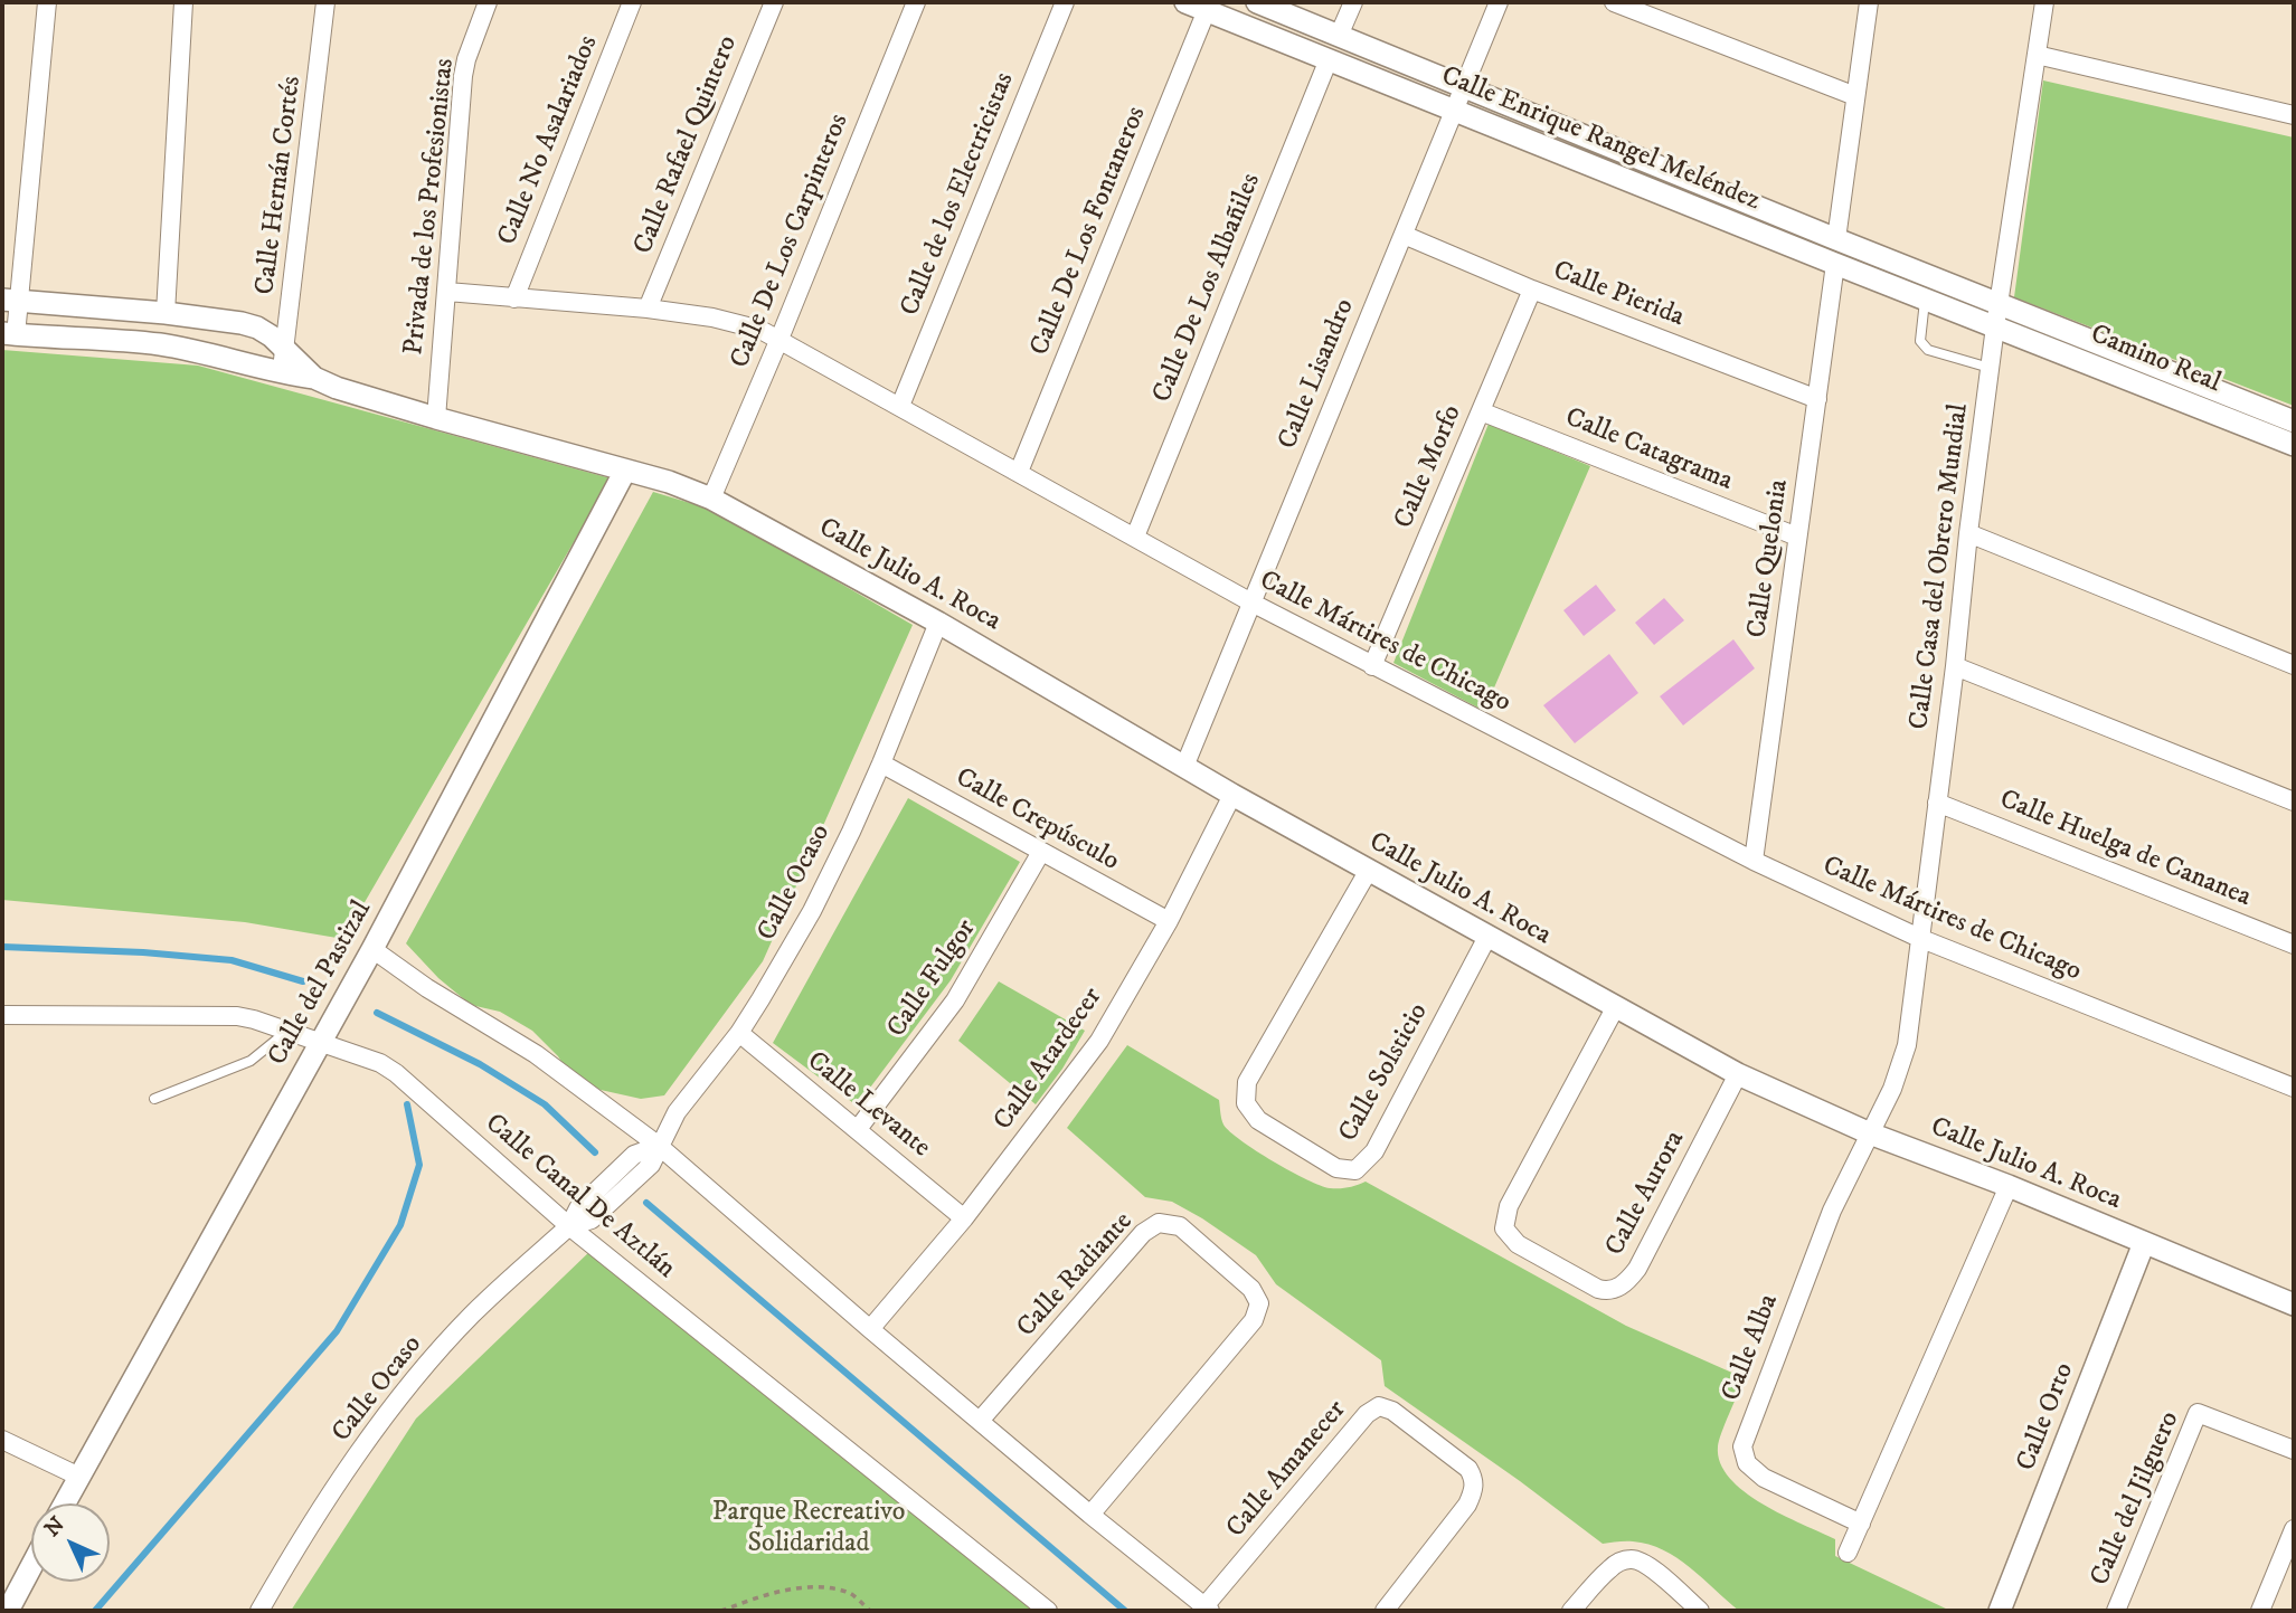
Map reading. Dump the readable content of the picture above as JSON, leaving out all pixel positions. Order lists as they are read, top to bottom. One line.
{"streets":{"street":["Calle Enrique Rangel Meléndez","Calle No Asalariados","Calle Rafael Quintero","Calle Hernán Cortés","Calle de los Electricistas","Privada de los Profesionistas","Calle De Los Fontaneros","Calle De Los Carpinteros","Calle De Los Albañiles","Calle Pierida","Camino Real","Calle Lisandro","Calle Catagrama","Calle Morfo","Calle Quelonia","Calle Casa del Obrero Mundial","Calle Julio A. Roca","Calle Mártires de Chicago","Calle Crepúsculo","Calle Huelga de Cananea","Calle Ocaso","Calle Fulgor","Calle del Pastizal","Calle Atardecer","Calle Solsticio","Calle Levante","Calle Aurora","Calle Canal De Aztlán","Calle Radiante","Calle Alba","Calle Orto","Calle Amanecer","Calle del Jilguero"]},"crossings":[["Calle Enrique Rangel Meléndez","Calle De Los Fontaneros"],["Calle Enrique Rangel Meléndez","Calle De Los Albañiles"],["Calle Enrique Rangel Meléndez","Camino Real"],["Calle Enrique Rangel Meléndez","Calle Lisandro"],["Calle Enrique Rangel Meléndez","Calle Quelonia"],["Calle Enrique Rangel Meléndez","Calle Casa del Obrero Mundial"],["Calle No Asalariados","Calle Mártires de Chicago"],["Calle Rafael Quintero","Calle Mártires de Chicago"],["Calle de los Electricistas","Calle Mártires de Chicago"],["Privada de los Profesionistas","Calle Julio A. Roca"],["Privada de los Profesionistas","Calle Mártires de Chicago"],["Calle De Los Fontaneros","Calle Mártires de Chicago"],["Calle De Los Carpinteros","Calle Julio A. Roca"],["Calle De Los Carpinteros","Calle Mártires de Chicago"],["Calle De Los Albañiles","Calle Mártires de Chicago"],["Calle Pierida","Calle Lisandro"],["Calle Pierida","Calle Morfo"],["Calle Pierida","Calle Quelonia"],["Camino Real","Calle Casa del Obrero Mundial"],["Calle Lisandro","Calle Julio A. Roca"],["Calle Lisandro","Calle Mártires de Chicago"],["Calle Catagrama","Calle Morfo"],["Calle Catagrama","Calle Quelonia"],["Calle Morfo","Calle Mártires de Chicago"],["Calle Quelonia","Calle Mártires de Chicago"],["Calle Casa del Obrero Mundial","Calle Julio A. Roca"],["Calle Casa del Obrero Mundial","Calle Mártires de Chicago"],["Calle Casa del Obrero Mundial","Calle Huelga de Cananea"],["Calle Casa del Obrero Mundial","Calle Alba"],["Calle Julio A. Roca","Calle Ocaso"],["Calle Julio A. Roca","Calle del Pastizal"],["Calle Julio A. Roca","Calle Atardecer"],["Calle Julio A. Roca","Calle Solsticio"],["Calle Julio A. Roca","Calle Aurora"],["Calle Julio A. Roca","Calle Alba"],["Calle Julio A. Roca","Calle Orto"],["Calle Crepúsculo","Calle Ocaso"],["Calle Crepúsculo","Calle Fulgor"],["Calle Crepúsculo","Calle Atardecer"],["Calle Ocaso","Calle Levante"],["Calle Ocaso","Calle Canal De Aztlán"],["Calle Fulgor","Calle Levante"],["Calle del Pastizal","Calle Canal De Aztlán"],["Calle Atardecer","Calle Levante"]],"parks":["Parque Recreativo Solidaridad"],"north":"top left"}
